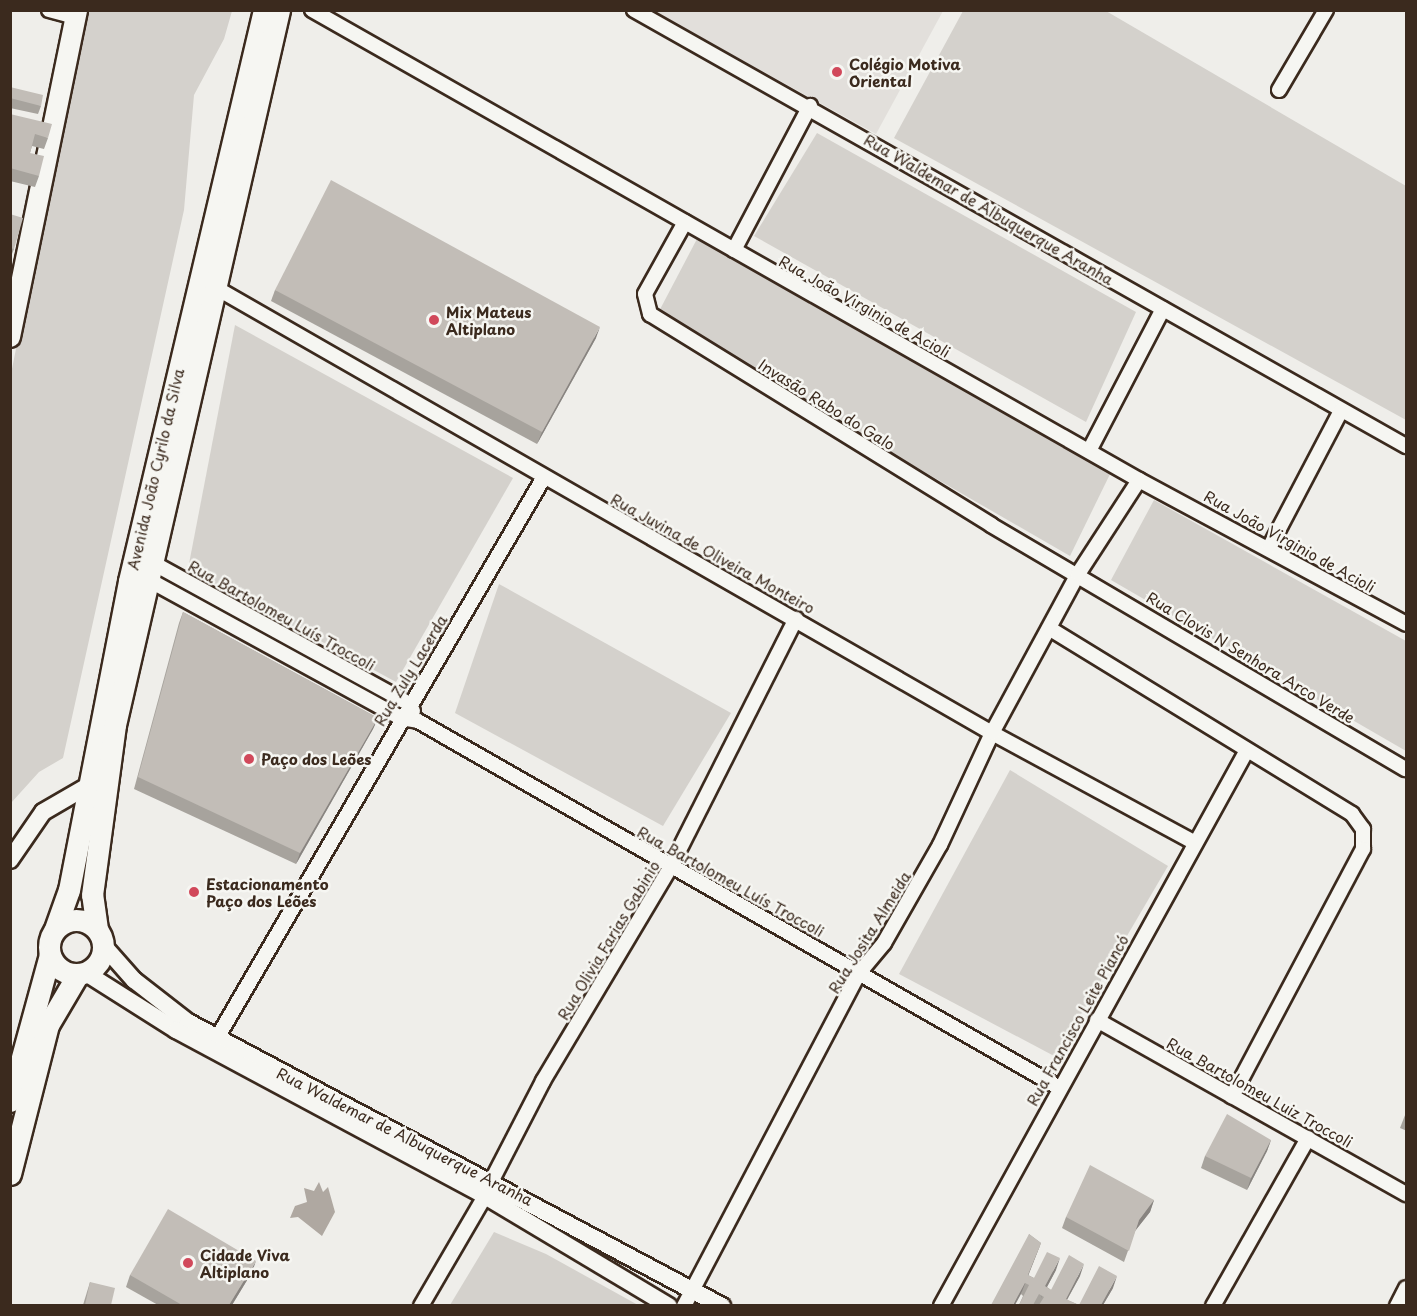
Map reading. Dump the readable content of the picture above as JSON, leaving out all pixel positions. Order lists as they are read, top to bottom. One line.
{"streets":{"main road":["Avenida João Cyrilo da Silva"],"street":["Rua Waldemar de Albuquerque Aranha","Rua João Virginio de Acioli","Invasão Rabo do Galo","Rua Juvina de Oliveira Monteiro","Rua Bartolomeu Luís Troccoli","Rua Clovis N Senhora Arco Verde","Rua Zuly Lacerda","Rua Josita Almeida","Rua Olivia Farias Gabinio","Rua Francisco Leite Piancó","Rua Bartolomeu Luiz Troccoli"]},"crossings":[["Rua Waldemar de Albuquerque Aranha","Avenida João Cyrilo da Silva"],["Rua Waldemar de Albuquerque Aranha","Rua Zuly Lacerda"],["Rua Waldemar de Albuquerque Aranha","Rua Josita Almeida"],["Rua Waldemar de Albuquerque Aranha","Rua Olivia Farias Gabinio"],["Rua João Virginio de Acioli","Invasão Rabo do Galo"],["Rua João Virginio de Acioli","Rua Josita Almeida"],["Invasão Rabo do Galo","Rua Clovis N Senhora Arco Verde"],["Invasão Rabo do Galo","Rua Josita Almeida"],["Avenida João Cyrilo da Silva","Rua Juvina de Oliveira Monteiro"],["Avenida João Cyrilo da Silva","Rua Bartolomeu Luís Troccoli"],["Rua Juvina de Oliveira Monteiro","Rua Zuly Lacerda"],["Rua Juvina de Oliveira Monteiro","Rua Josita Almeida"],["Rua Juvina de Oliveira Monteiro","Rua Olivia Farias Gabinio"],["Rua Juvina de Oliveira Monteiro","Rua Francisco Leite Piancó"],["Rua Bartolomeu Luís Troccoli","Rua Zuly Lacerda"],["Rua Bartolomeu Luís Troccoli","Rua Josita Almeida"],["Rua Bartolomeu Luís Troccoli","Rua Olivia Farias Gabinio"],["Rua Bartolomeu Luís Troccoli","Rua Francisco Leite Piancó"],["Rua Clovis N Senhora Arco Verde","Rua Josita Almeida"],["Rua Francisco Leite Piancó","Rua Bartolomeu Luiz Troccoli"]],"places":["Colégio Motiva Oriental","Mix Mateus Altiplano","Paço dos Leões","Estacionamento Paço dos Leões","Cidade Viva Altiplano"]}
